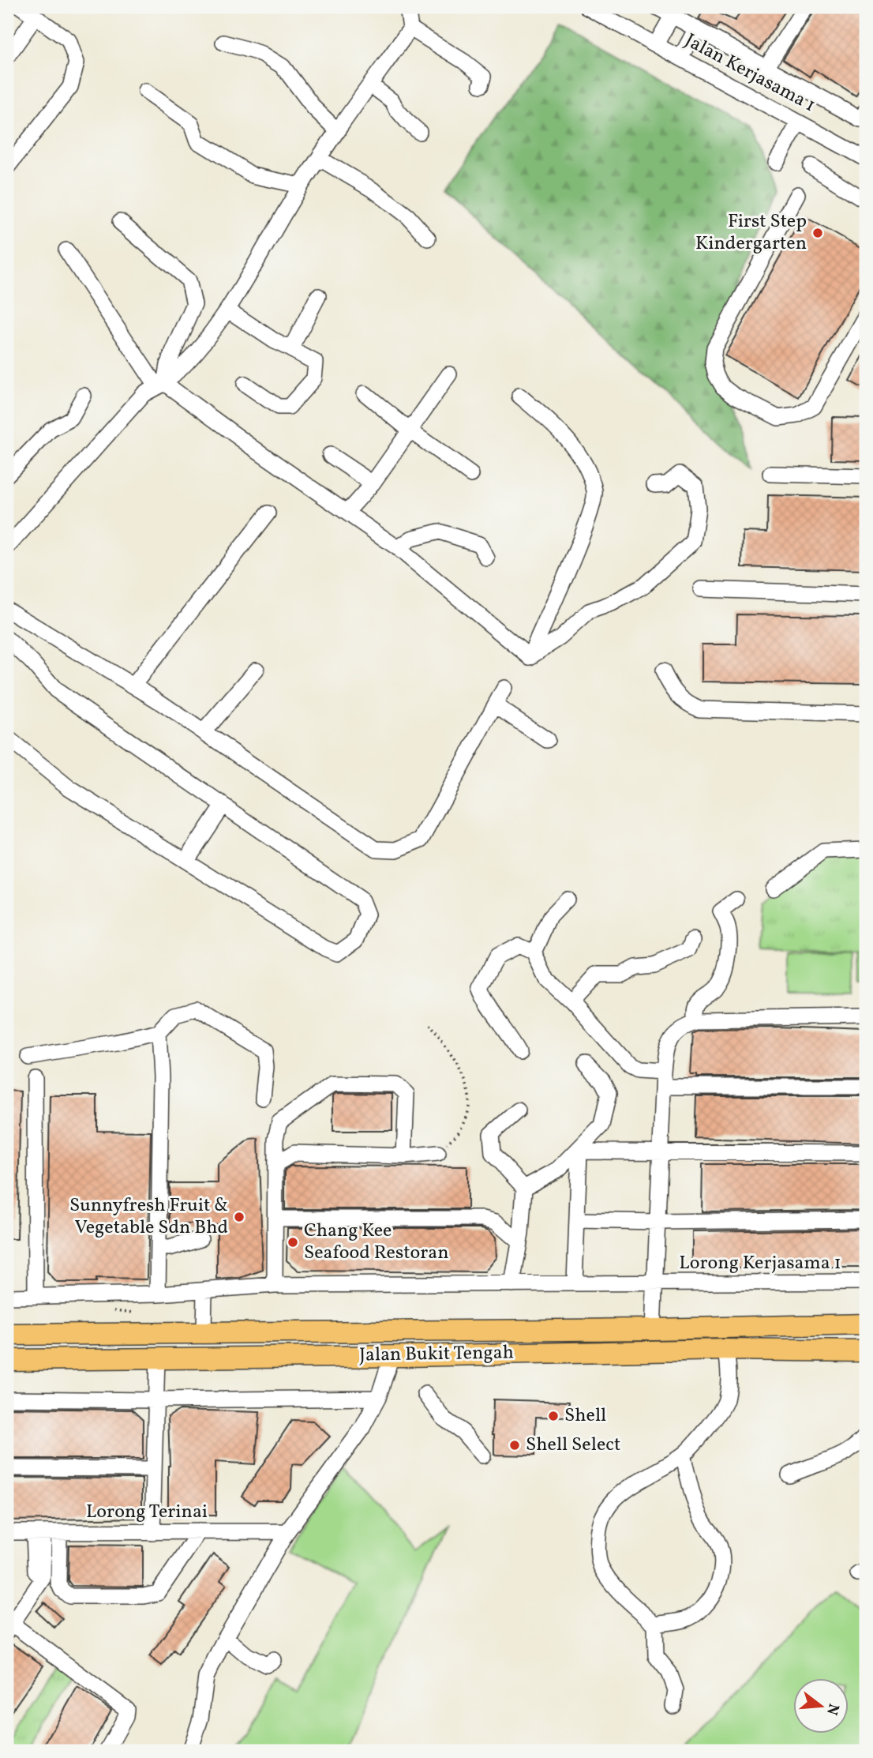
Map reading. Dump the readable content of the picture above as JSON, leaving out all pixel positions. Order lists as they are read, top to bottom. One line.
{"streets":{"highway":["Jalan Bukit Tengah"],"street":["Jalan Kerjasama 1","Lorong Kerjasama 1","Lorong Terinai"]},"places":["First Step Kindergarten","Sunnyfresh Fruit & Vegetable Sdn Bhd","Chang Kee Seafood Restoran","Shell","Shell Select"],"north":"right"}
